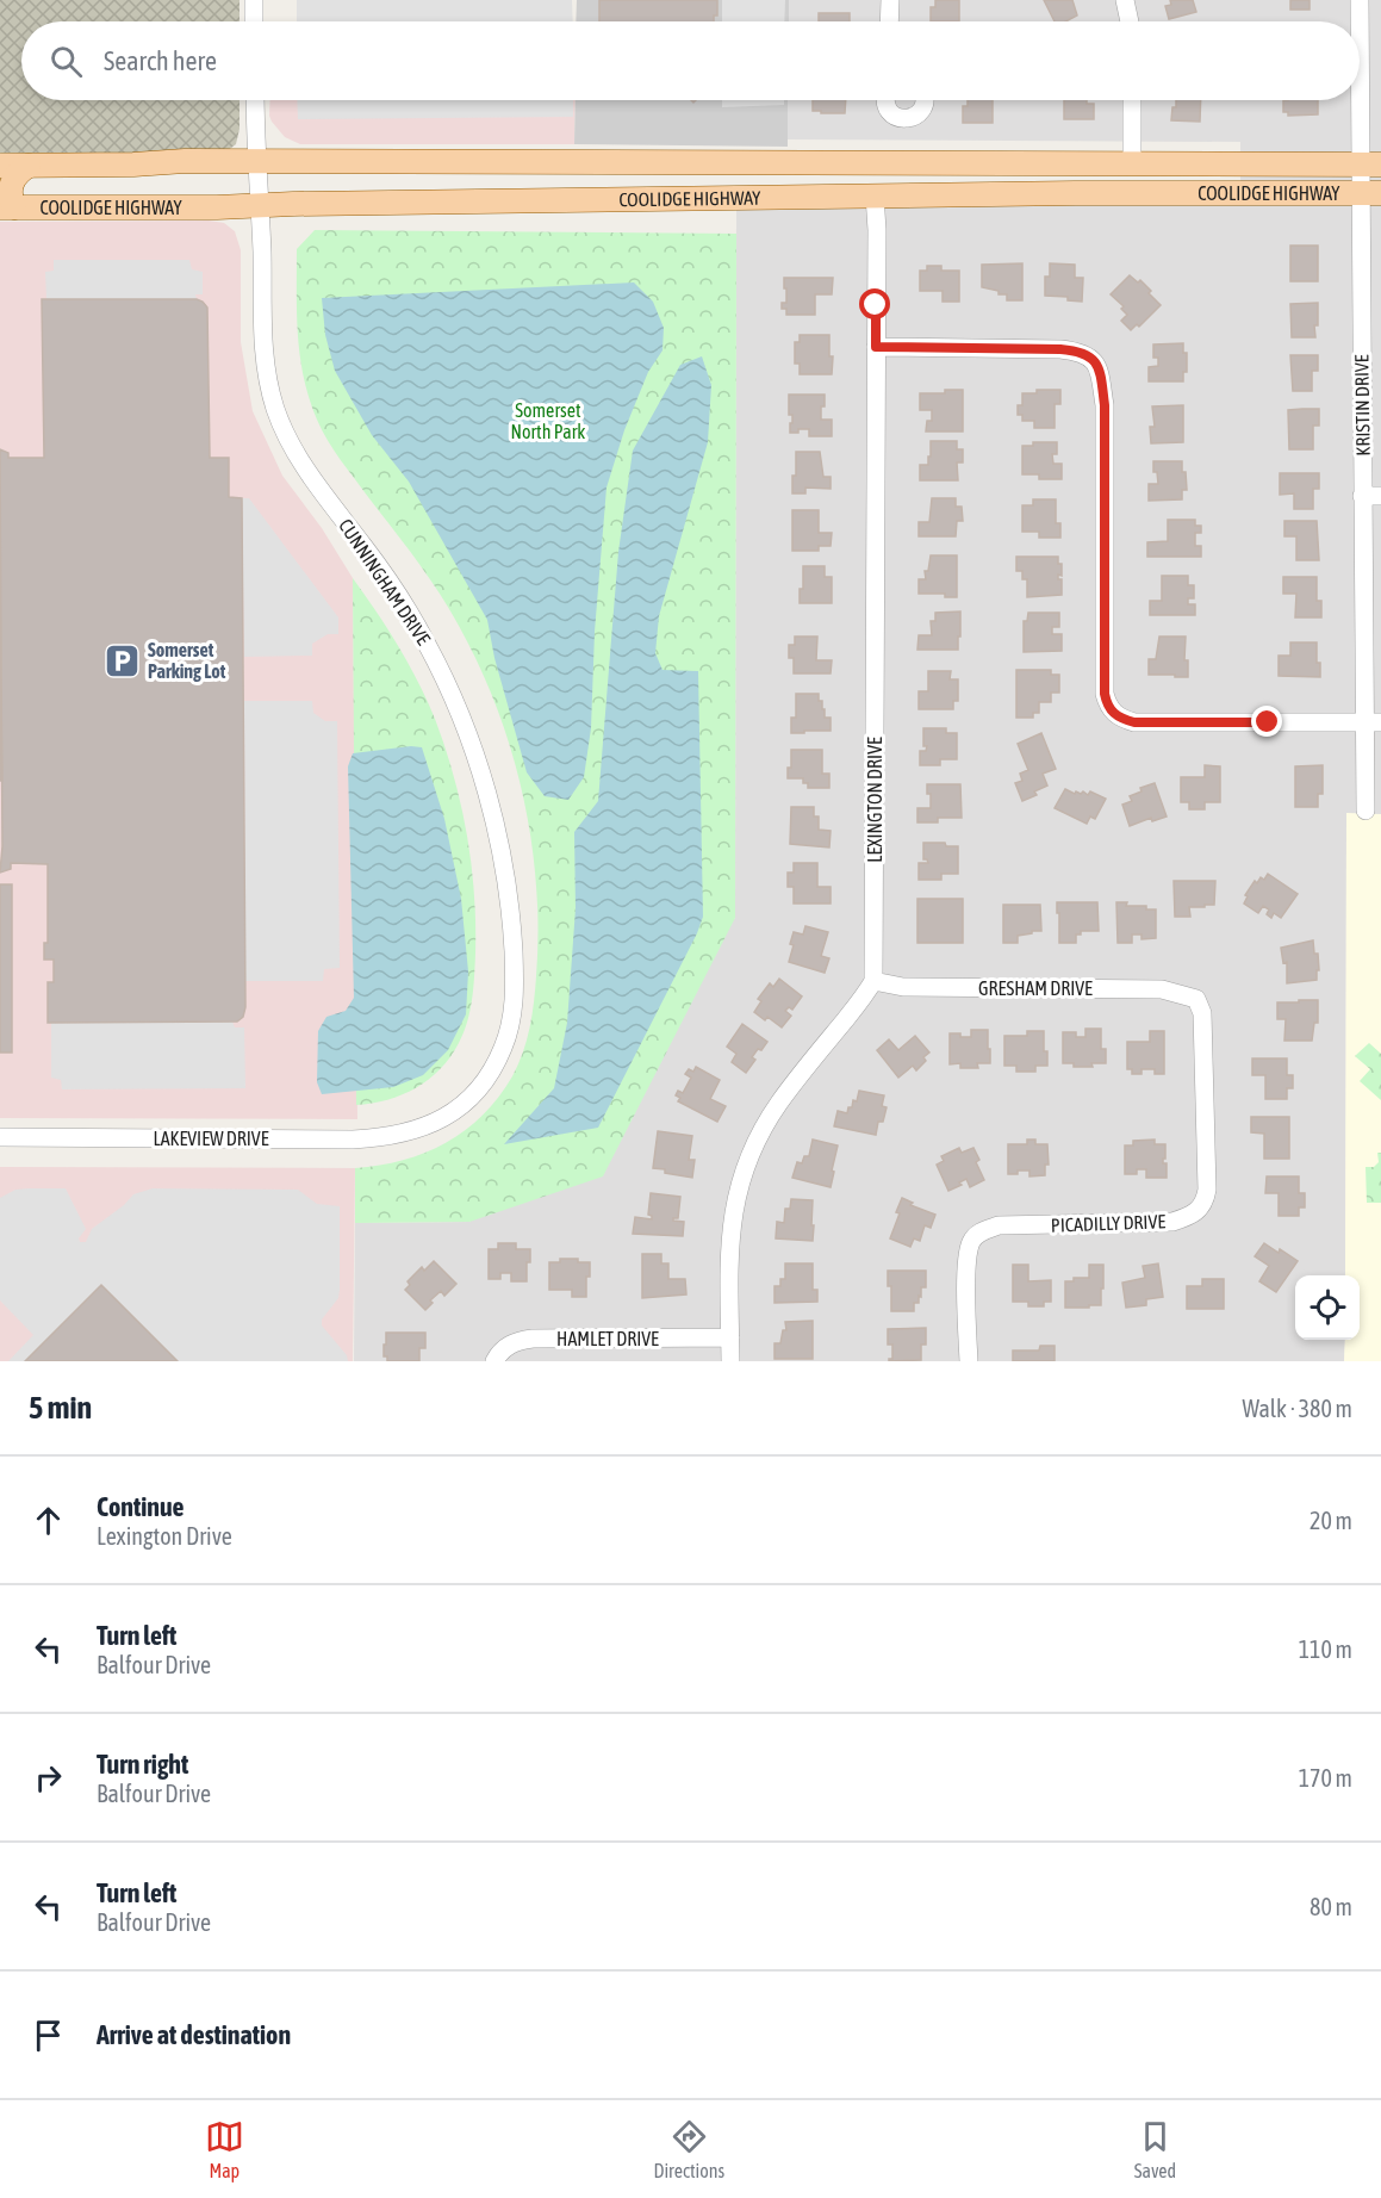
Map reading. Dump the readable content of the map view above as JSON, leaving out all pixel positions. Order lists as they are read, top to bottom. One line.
{"streets":{"main road":["COOLIDGE HIGHWAY"],"street":["KRISTIN DRIVE","CUNNINGHAM DRIVE","LEXINGTON DRIVE","GRESHAM DRIVE","LAKEVIEW DRIVE","PICADILLY DRIVE","HAMLET DRIVE"]},"crossings":[["COOLIDGE HIGHWAY","KRISTIN DRIVE"],["COOLIDGE HIGHWAY","CUNNINGHAM DRIVE"],["COOLIDGE HIGHWAY","LEXINGTON DRIVE"],["CUNNINGHAM DRIVE","LAKEVIEW DRIVE"],["LEXINGTON DRIVE","GRESHAM DRIVE"],["GRESHAM DRIVE","PICADILLY DRIVE"]],"parks":["Somerset North Park"],"places":{"parking":["Somerset Parking Lot"]},"page":{"search":"Search here","heading":["5 min","Walk · 380 m"],"list":[["Continue","Lexington Drive","20 m"],["Turn left","Balfour Drive","110 m"],["Turn right","Balfour Drive","170 m"],["Turn left","Balfour Drive","80 m"],"Arrive at destination"],"nav":["Map","Directions","Saved"]}}
